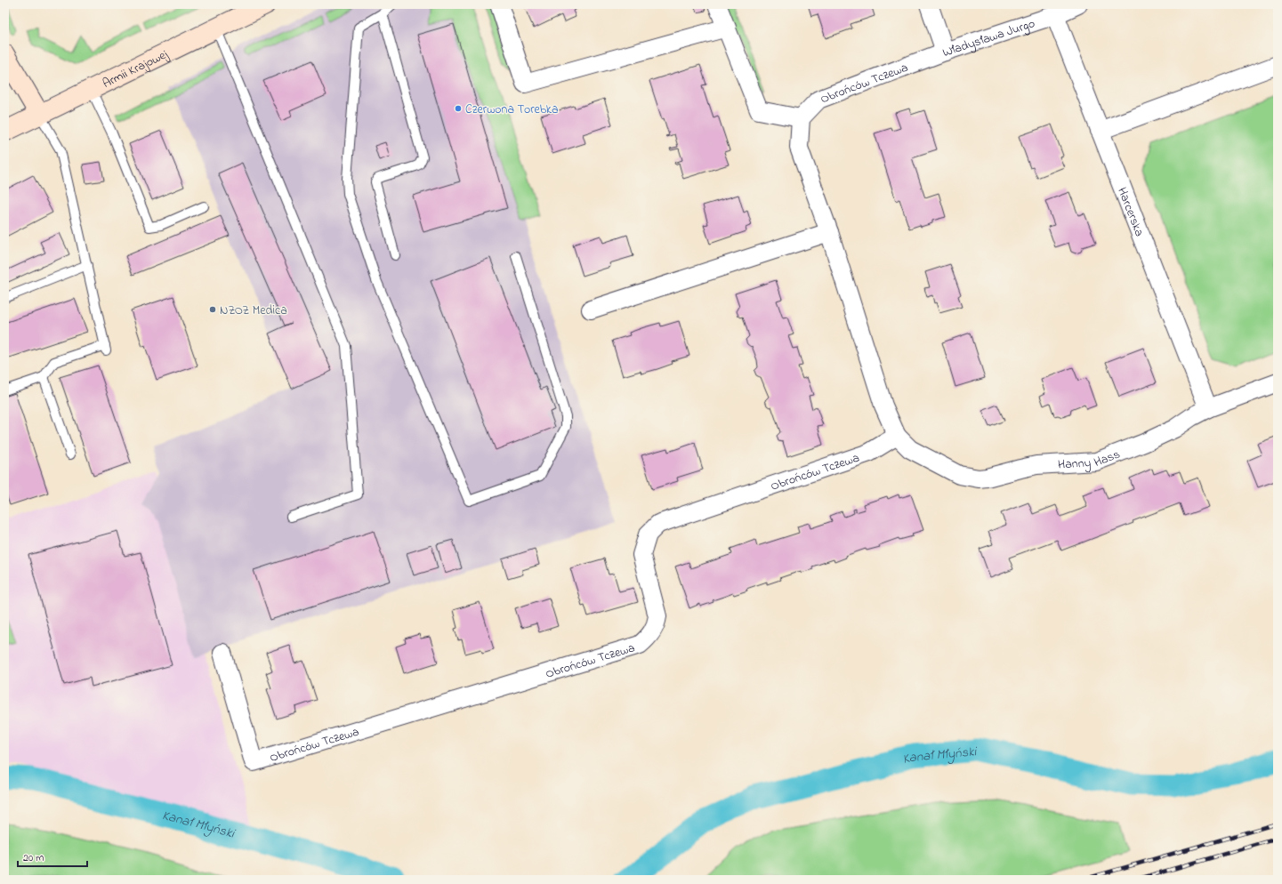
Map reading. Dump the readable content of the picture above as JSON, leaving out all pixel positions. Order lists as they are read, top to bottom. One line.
{"streets":{"street":["Władysława Jurgo","Armii Krajowej","Obrońców Tczewa","Harcerska","Hanny Hass"]},"crossings":[["Władysława Jurgo","Obrońców Tczewa"],["Władysława Jurgo","Harcerska"],["Obrońców Tczewa","Hanny Hass"],["Harcerska","Hanny Hass"]],"water":["Kanał Młyński"],"places":["Czerwona Torebka","NZOZ Medica"],"scale_bar":"20 m"}
